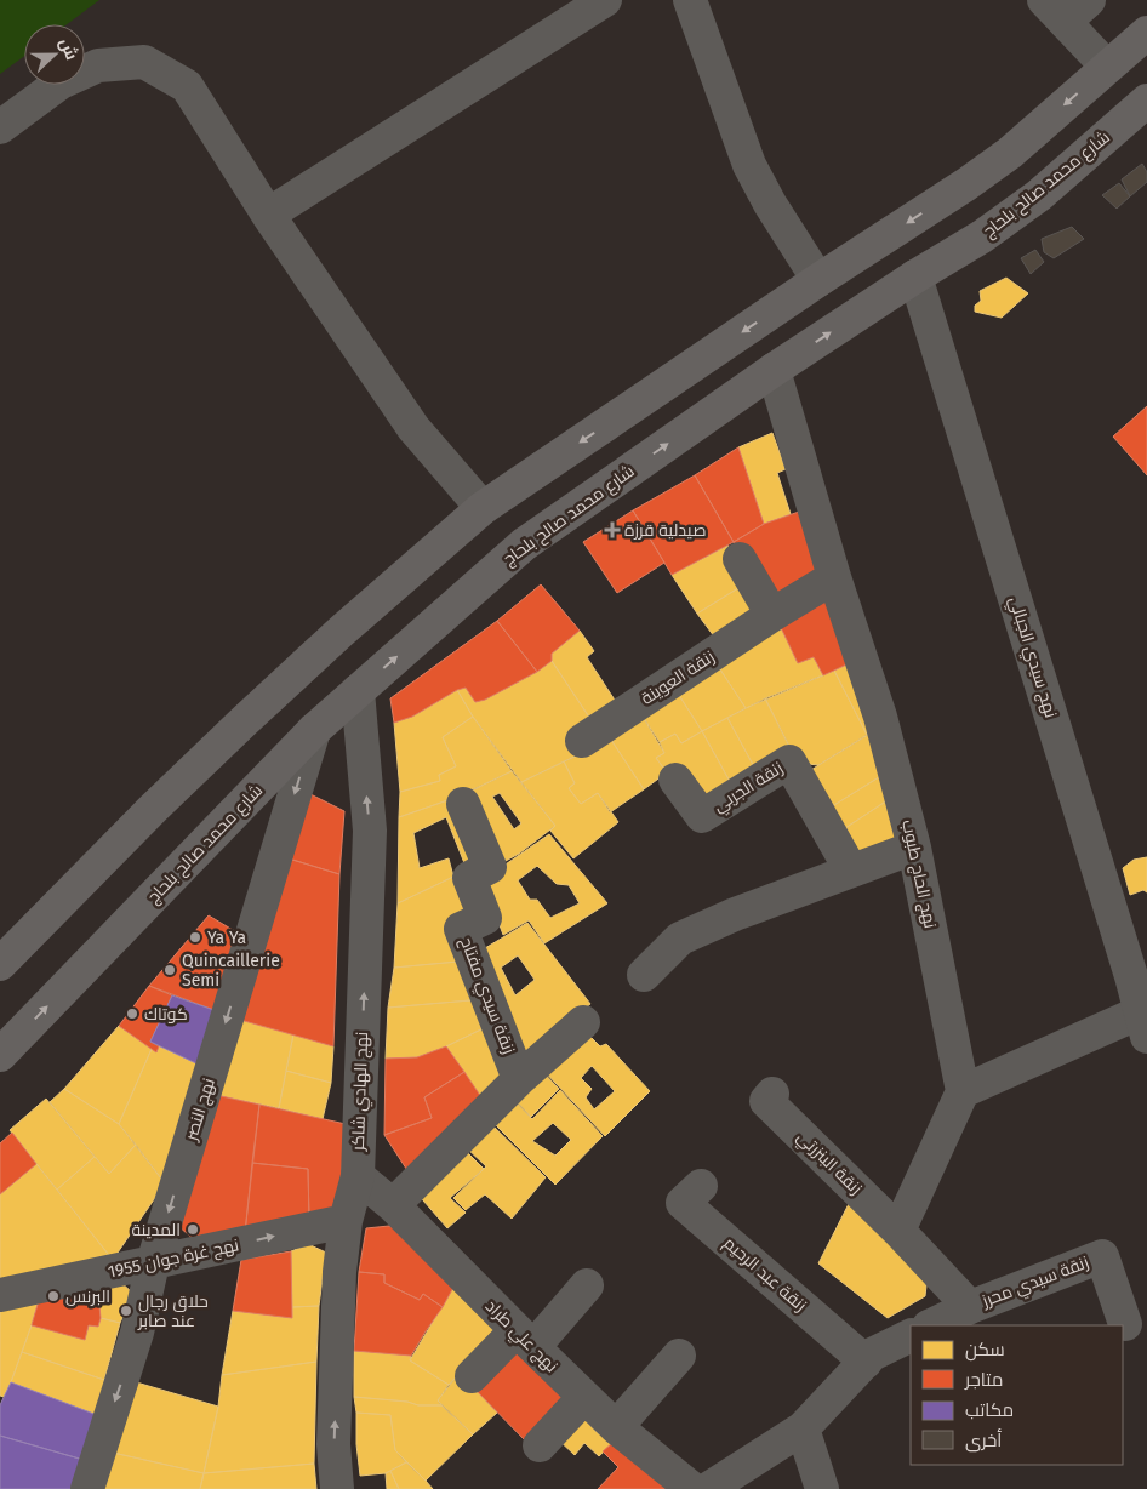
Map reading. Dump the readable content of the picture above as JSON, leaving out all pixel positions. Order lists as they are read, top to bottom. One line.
{"streets":{"main road":["شارع محمد صالح بلحاج"],"street":["نهج سيدي الجبالي","زنقة العوينة","زنقة الجربي","نهج الحاج طبوب","زنقة سيدي مفتاح","نهج الهادي شاكر","نهج النصر","زنقة البنزرتي","1955 نهج غرة جوان","زنقة عبد الرحيم","زنقة سيدي محرز","نهج علي طراد"]},"crossings":[["شارع محمد صالح بلحاج","نهج سيدي الجبالي"],["شارع محمد صالح بلحاج","نهج الحاج طبوب"],["شارع محمد صالح بلحاج","نهج الهادي شاكر"],["شارع محمد صالح بلحاج","نهج النصر"],["زنقة العوينة","نهج الحاج طبوب"],["زنقة سيدي مفتاح","نهج علي طراد"],["نهج الهادي شاكر","1955 نهج غرة جوان"],["نهج الهادي شاكر","نهج علي طراد"],["نهج النصر","1955 نهج غرة جوان"]],"one_way":["نهج الهادي شاكر","نهج النصر","1955 نهج غرة جوان"],"places":{"health":["صيدلية قرزة"],"other":["Ya Ya","Quincaillerie Semi","كوتاك","المدينة","البرنس","حلاق رجال عند صابر"]},"legend":["سكن","متاجر","مكاتب","أخرى"],"north":"right"}
